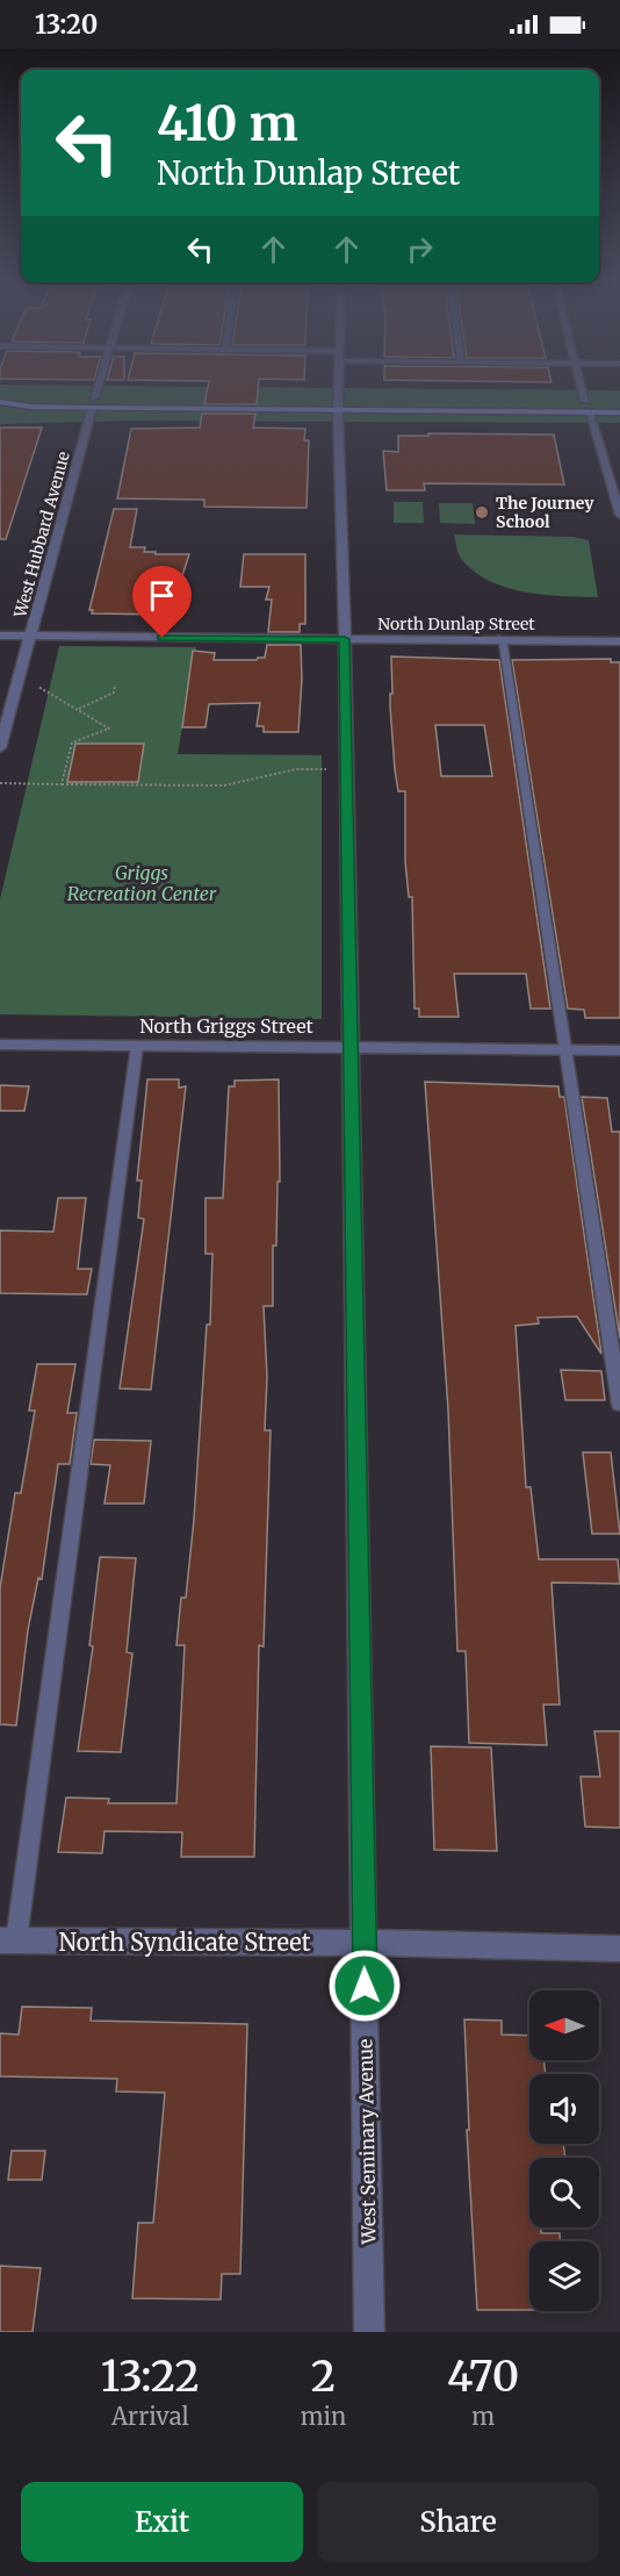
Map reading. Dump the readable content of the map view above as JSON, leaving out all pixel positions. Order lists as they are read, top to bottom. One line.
{"streets":{"street":["West Hubbard Avenue","North Dunlap Street","North Griggs Street","North Syndicate Street","West Seminary Avenue"]},"crossings":[["West Hubbard Avenue","North Dunlap Street"],["North Dunlap Street","West Seminary Avenue"],["North Griggs Street","West Seminary Avenue"],["North Syndicate Street","West Seminary Avenue"]],"parks":["Griggs Recreation Center"],"places":["The Journey School"],"north":"left","page":{"status":"13:20","turn":["410 m","North Dunlap Street"],"eta":["13:22","Arrival","2","min","470","m"],"buttons":["Exit","Share"]}}
